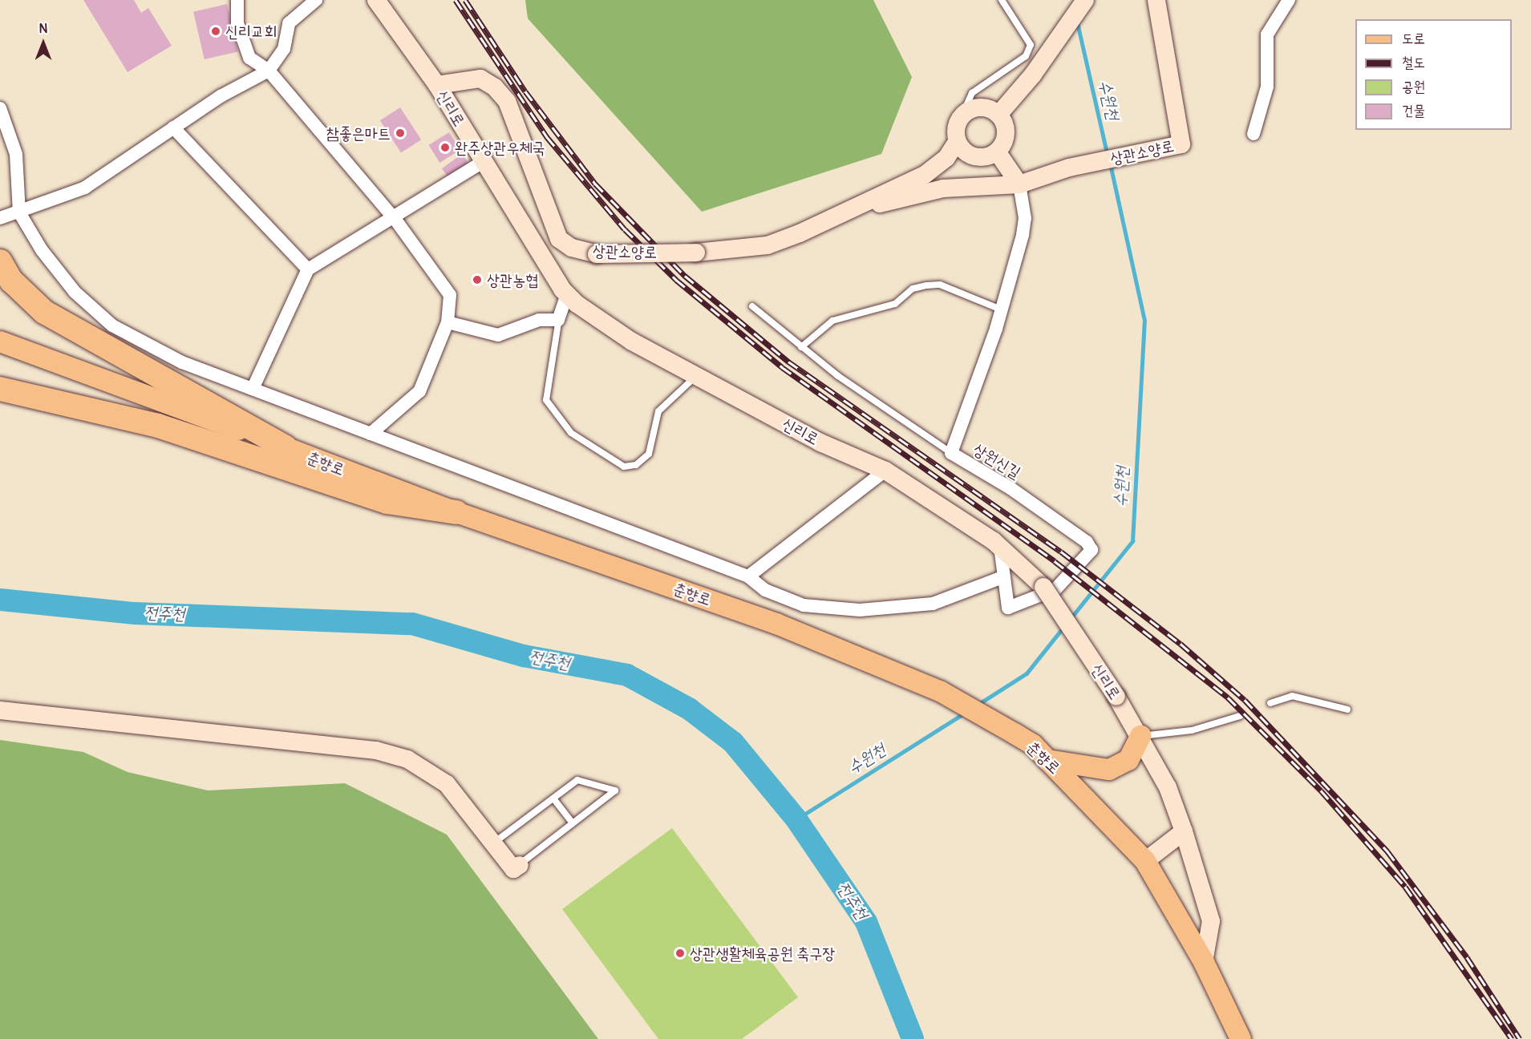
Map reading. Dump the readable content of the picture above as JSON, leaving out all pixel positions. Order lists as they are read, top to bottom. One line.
{"streets":{"main road":["신리로","상관소양로","춘향로"],"street":["상원신길"]},"crossings":[["신리로","상관소양로"],["신리로","상원신길"],["신리로","춘향로"],["상관소양로","상원신길"]],"water":["수원천","전주천"],"places":["신리교회","참좋은마트","완주상관우체국","상관농협","상관생활체육공원 축구장"],"legend":["도로","철도","공원","건물"],"north":"top"}
